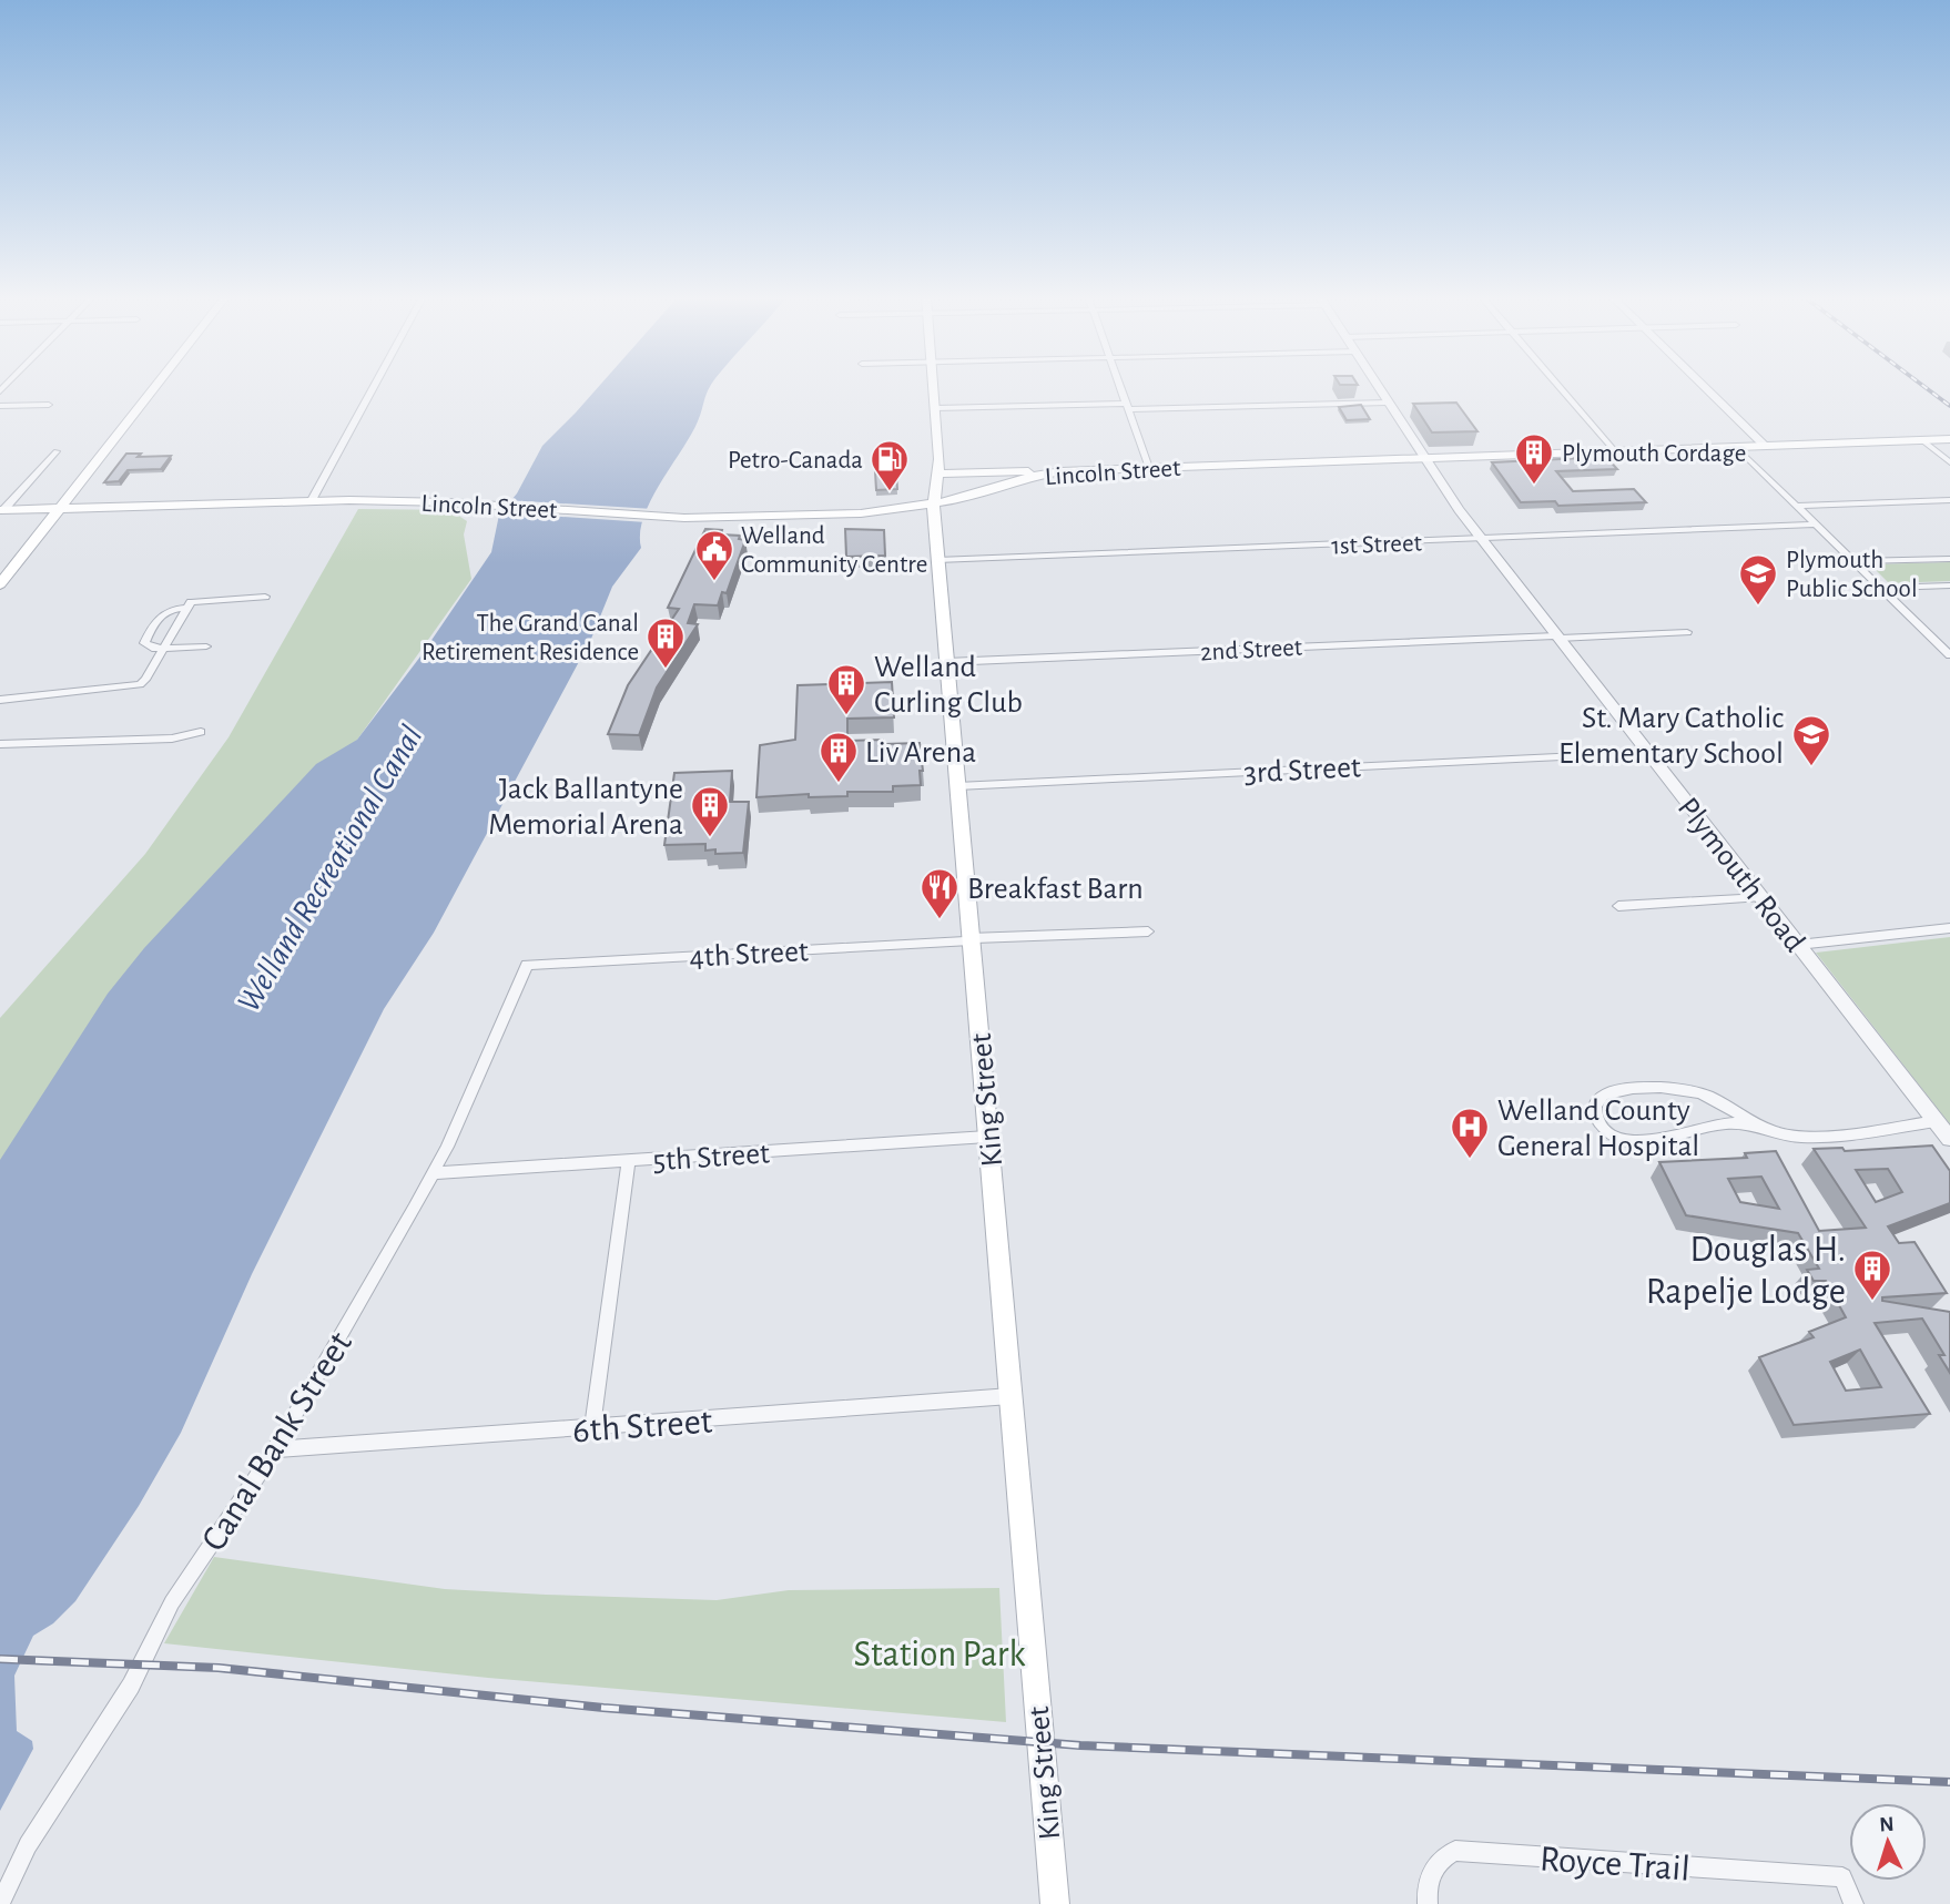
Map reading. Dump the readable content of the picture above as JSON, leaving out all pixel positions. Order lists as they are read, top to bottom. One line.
{"streets":{"main road":["Lincoln Street","King Street"],"street":["1st Street","2nd Street","3rd Street","Plymouth Road","4th Street","5th Street","6th Street","Canal Bank Street","Royce Trail"]},"crossings":[["Lincoln Street","Plymouth Road"],["Lincoln Street","King Street"],["1st Street","Plymouth Road"],["1st Street","King Street"],["2nd Street","Plymouth Road"],["2nd Street","King Street"],["3rd Street","Plymouth Road"],["3rd Street","King Street"],["4th Street","King Street"],["4th Street","Canal Bank Street"],["King Street","5th Street"],["King Street","6th Street"],["5th Street","Canal Bank Street"],["6th Street","Canal Bank Street"]],"water":["Welland Recreational Canal"],"parks":["Station Park"],"places":{"building":["Plymouth Cordage","The Grand Canal Retirement Residence","Welland Curling Club","Liv Arena","Jack Ballantyne Memorial Arena","Douglas H. Rapelje Lodge"],"fuel station":["Petro-Canada"],"public building":["Welland Community Centre"],"school or university":["Plymouth Public School","St. Mary Catholic Elementary School"],"restaurant":["Breakfast Barn"],"hospital":["Welland County General Hospital"]},"north":"top"}
